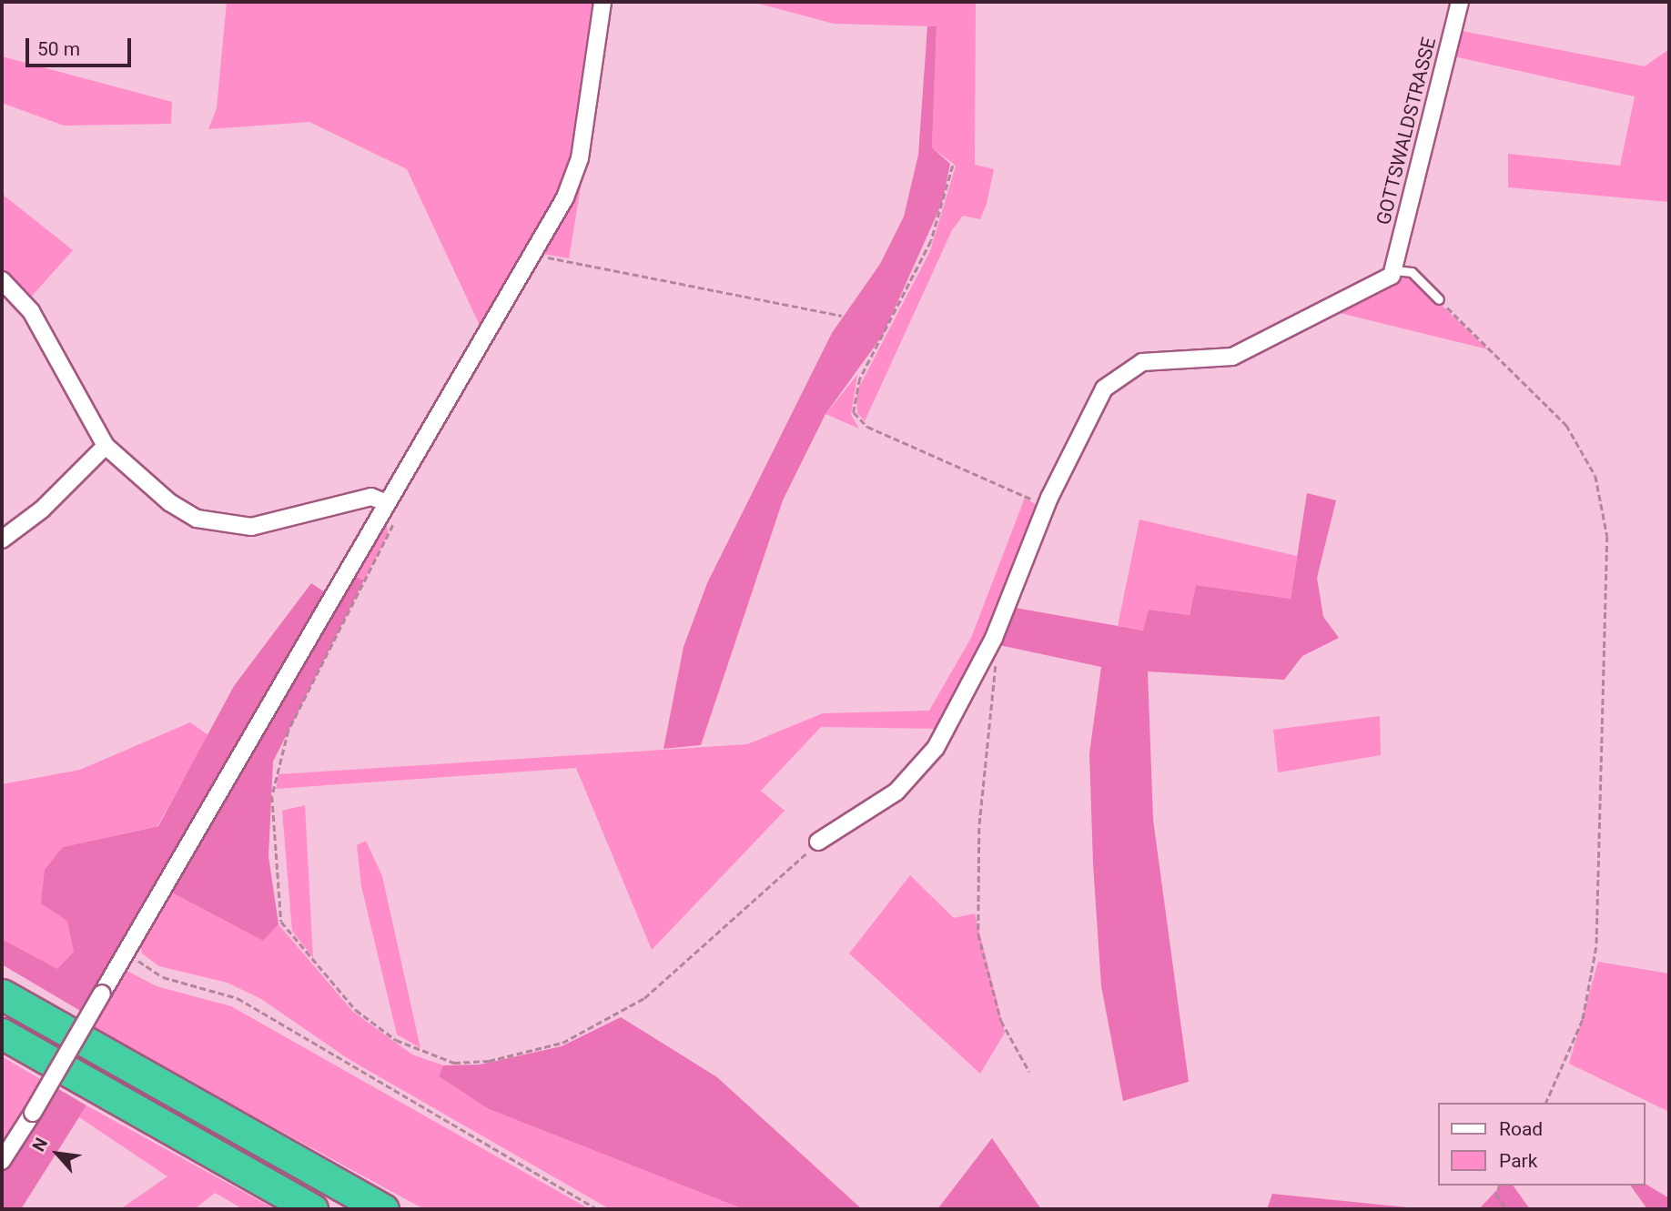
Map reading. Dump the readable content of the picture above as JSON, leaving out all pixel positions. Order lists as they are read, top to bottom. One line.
{"streets":{"street":["GOTTSWALDSTRASSE"]},"legend":["Road","Park"],"scale_bar":"50 m","north":"top left"}
